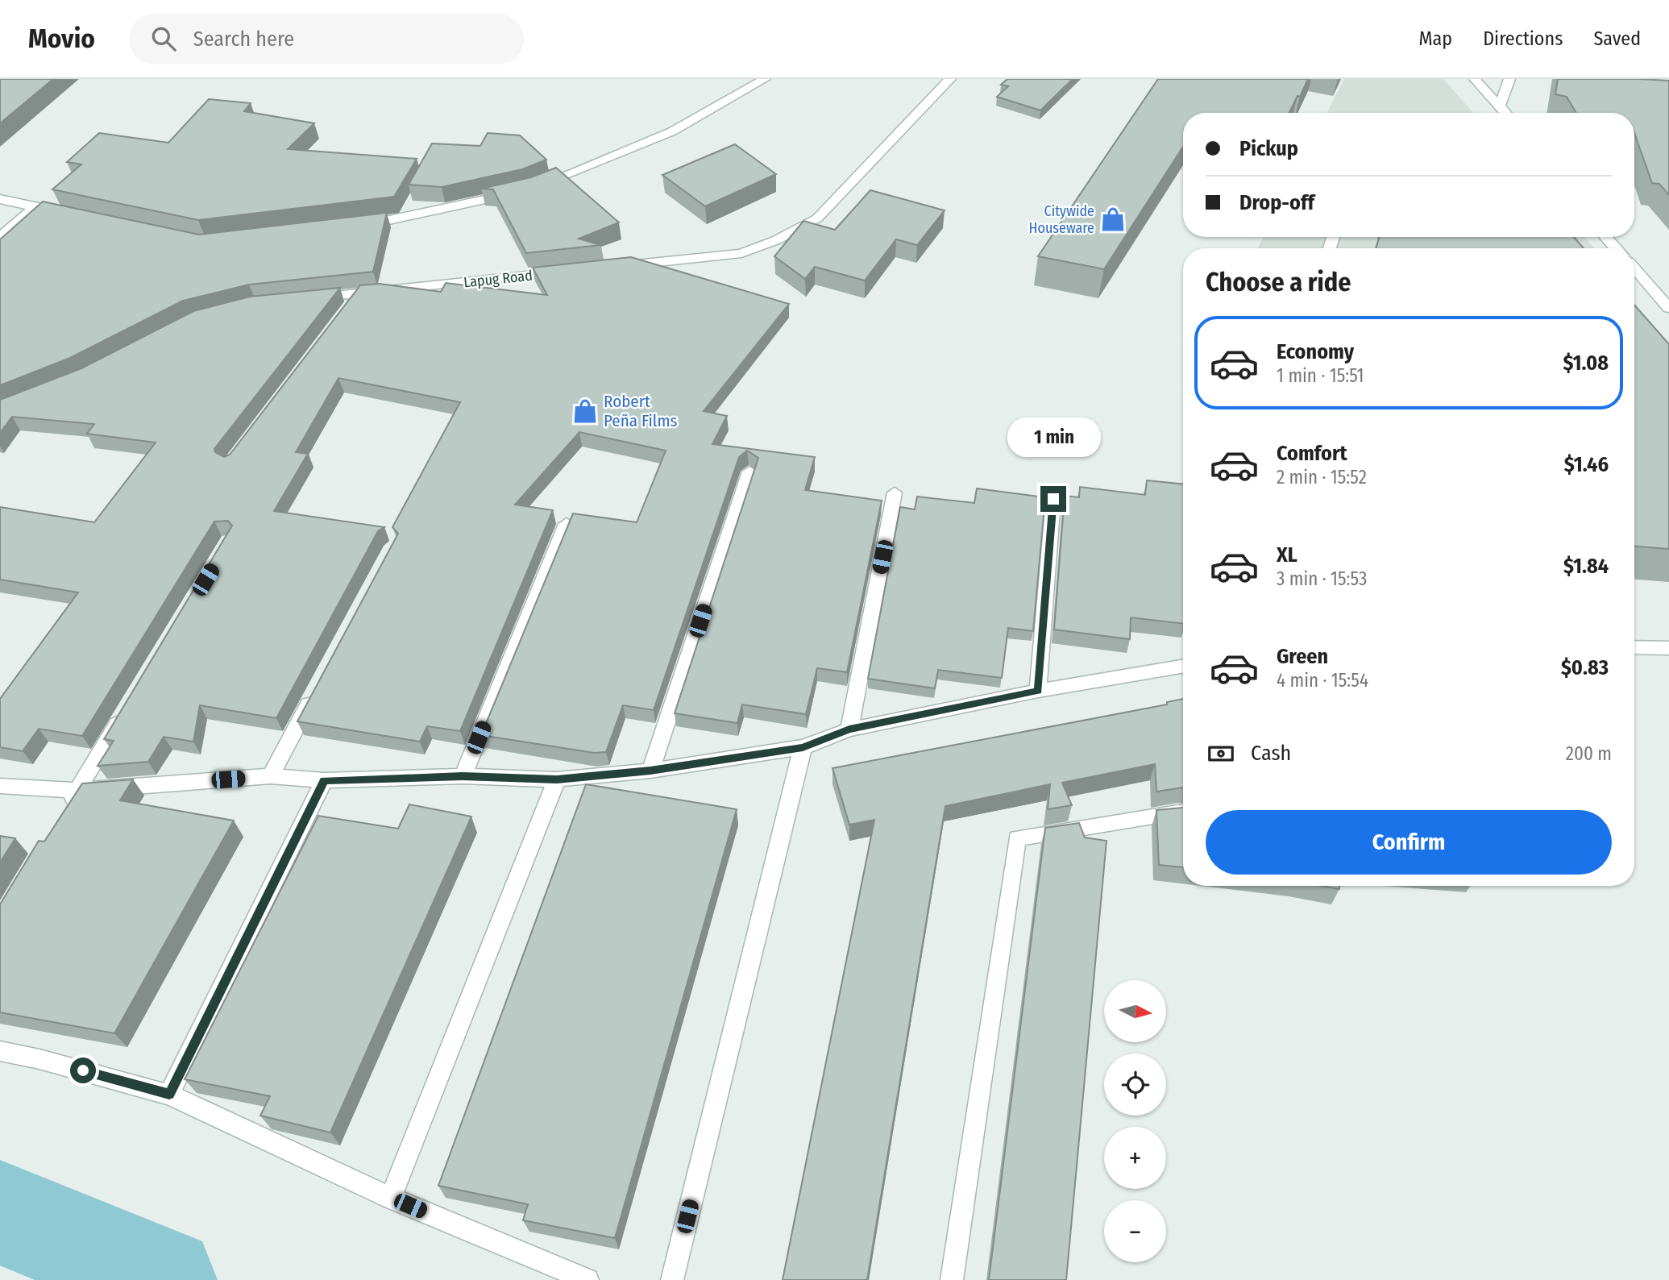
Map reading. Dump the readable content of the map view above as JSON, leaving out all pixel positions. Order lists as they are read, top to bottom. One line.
{"streets":{"street":["Lapug Road"]},"places":{"shop":["Citywide Houseware","Robert Peña Films"]},"north":"right","page":{"header":"Movio","search":"Search here","nav":["Map","Directions","Saved"],"banner":["Pickup","Drop-off"],"heading":"Choose a ride","list":[{"name":"Economy","note":"1 min · 15:51","value":"$1.08"},{"name":"Comfort","note":"2 min · 15:52","value":"$1.46"},{"name":"XL","note":"3 min · 15:53","value":"$1.84"},{"name":"Green","note":"4 min · 15:54","value":"$0.83"}],"bubble":"1 min","pay":["Cash","200 m"],"buttons":"Confirm","map_buttons":["+","−"]}}
